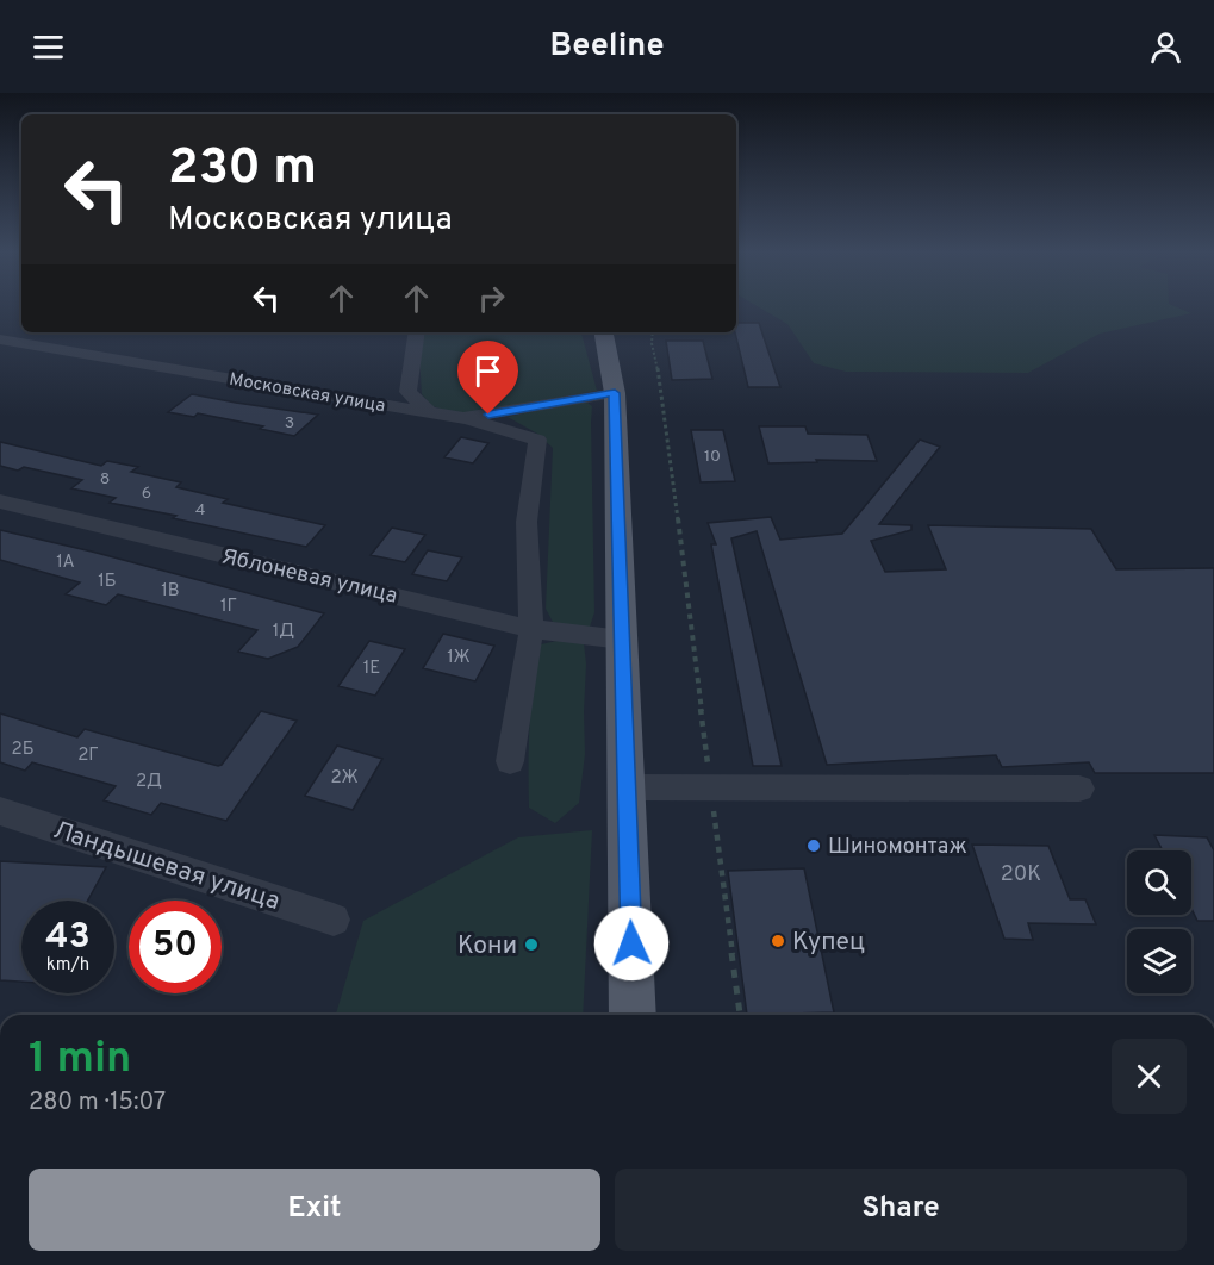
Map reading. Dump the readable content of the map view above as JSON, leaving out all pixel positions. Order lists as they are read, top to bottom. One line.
{"streets":{"street":["Московская улица","Яблоневая улица","Ландышевая улица"]},"places":["Шиномонтаж","Купец","Кони"],"house_numbers":["3","10","8","6","4","1А","1Б","1В","1Г","1Д","1Ж","1Е","2Б","2Г","2Ж","2Д","20К"],"page":{"header":"Beeline","turn":["230 m","Московская улица"],"speed":"43 km/h","limit":"50","heading":["1 min","280 m · 15:07"],"buttons":["Exit","Share"]}}
